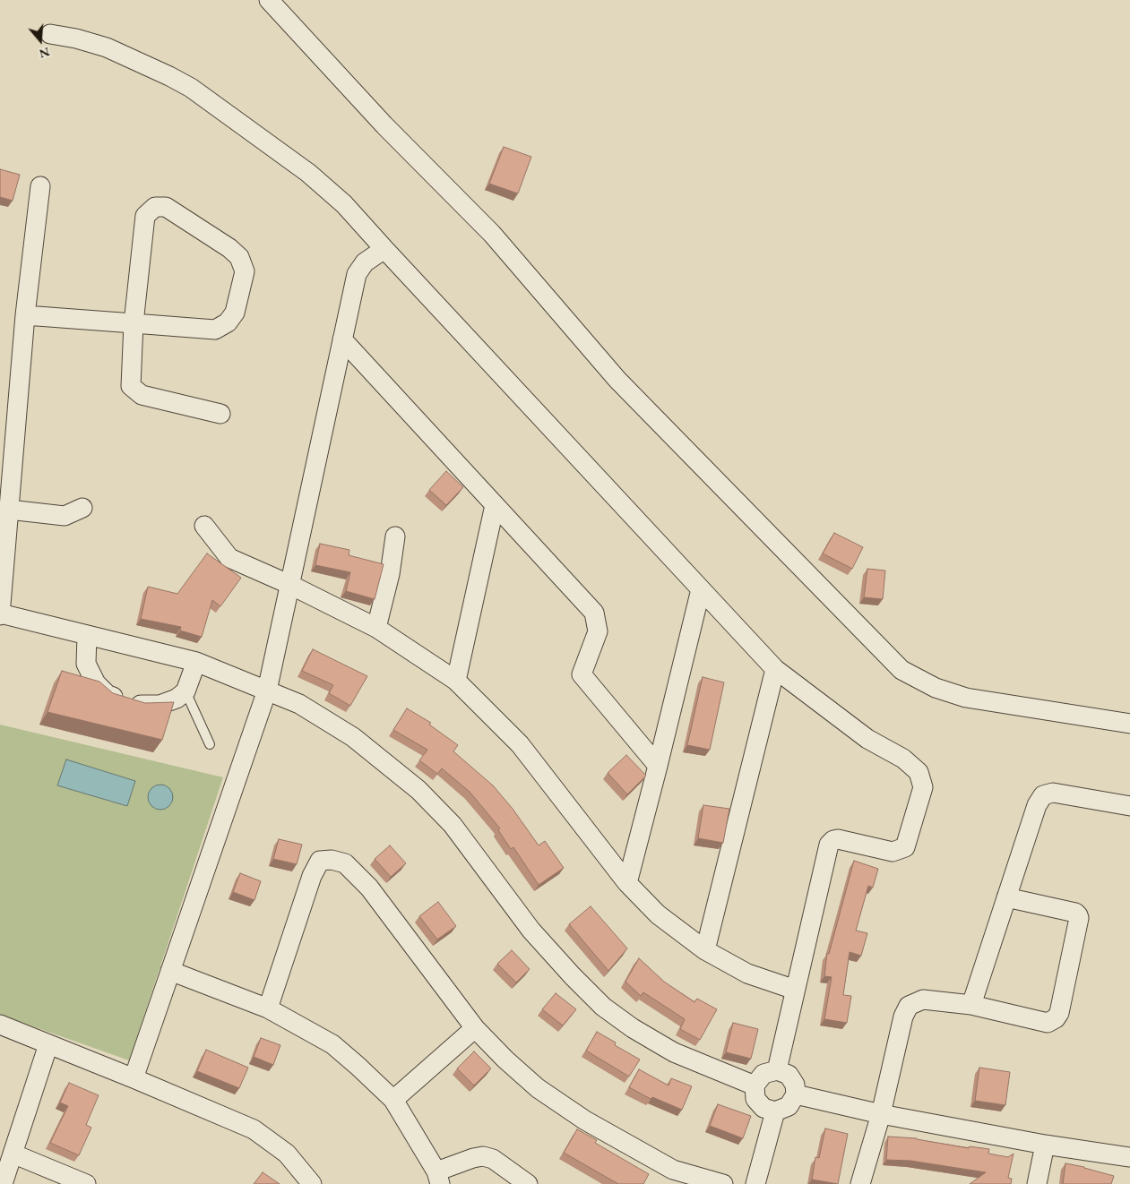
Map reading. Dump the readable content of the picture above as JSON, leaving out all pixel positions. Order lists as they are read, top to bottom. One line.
{"north":"bottom"}
